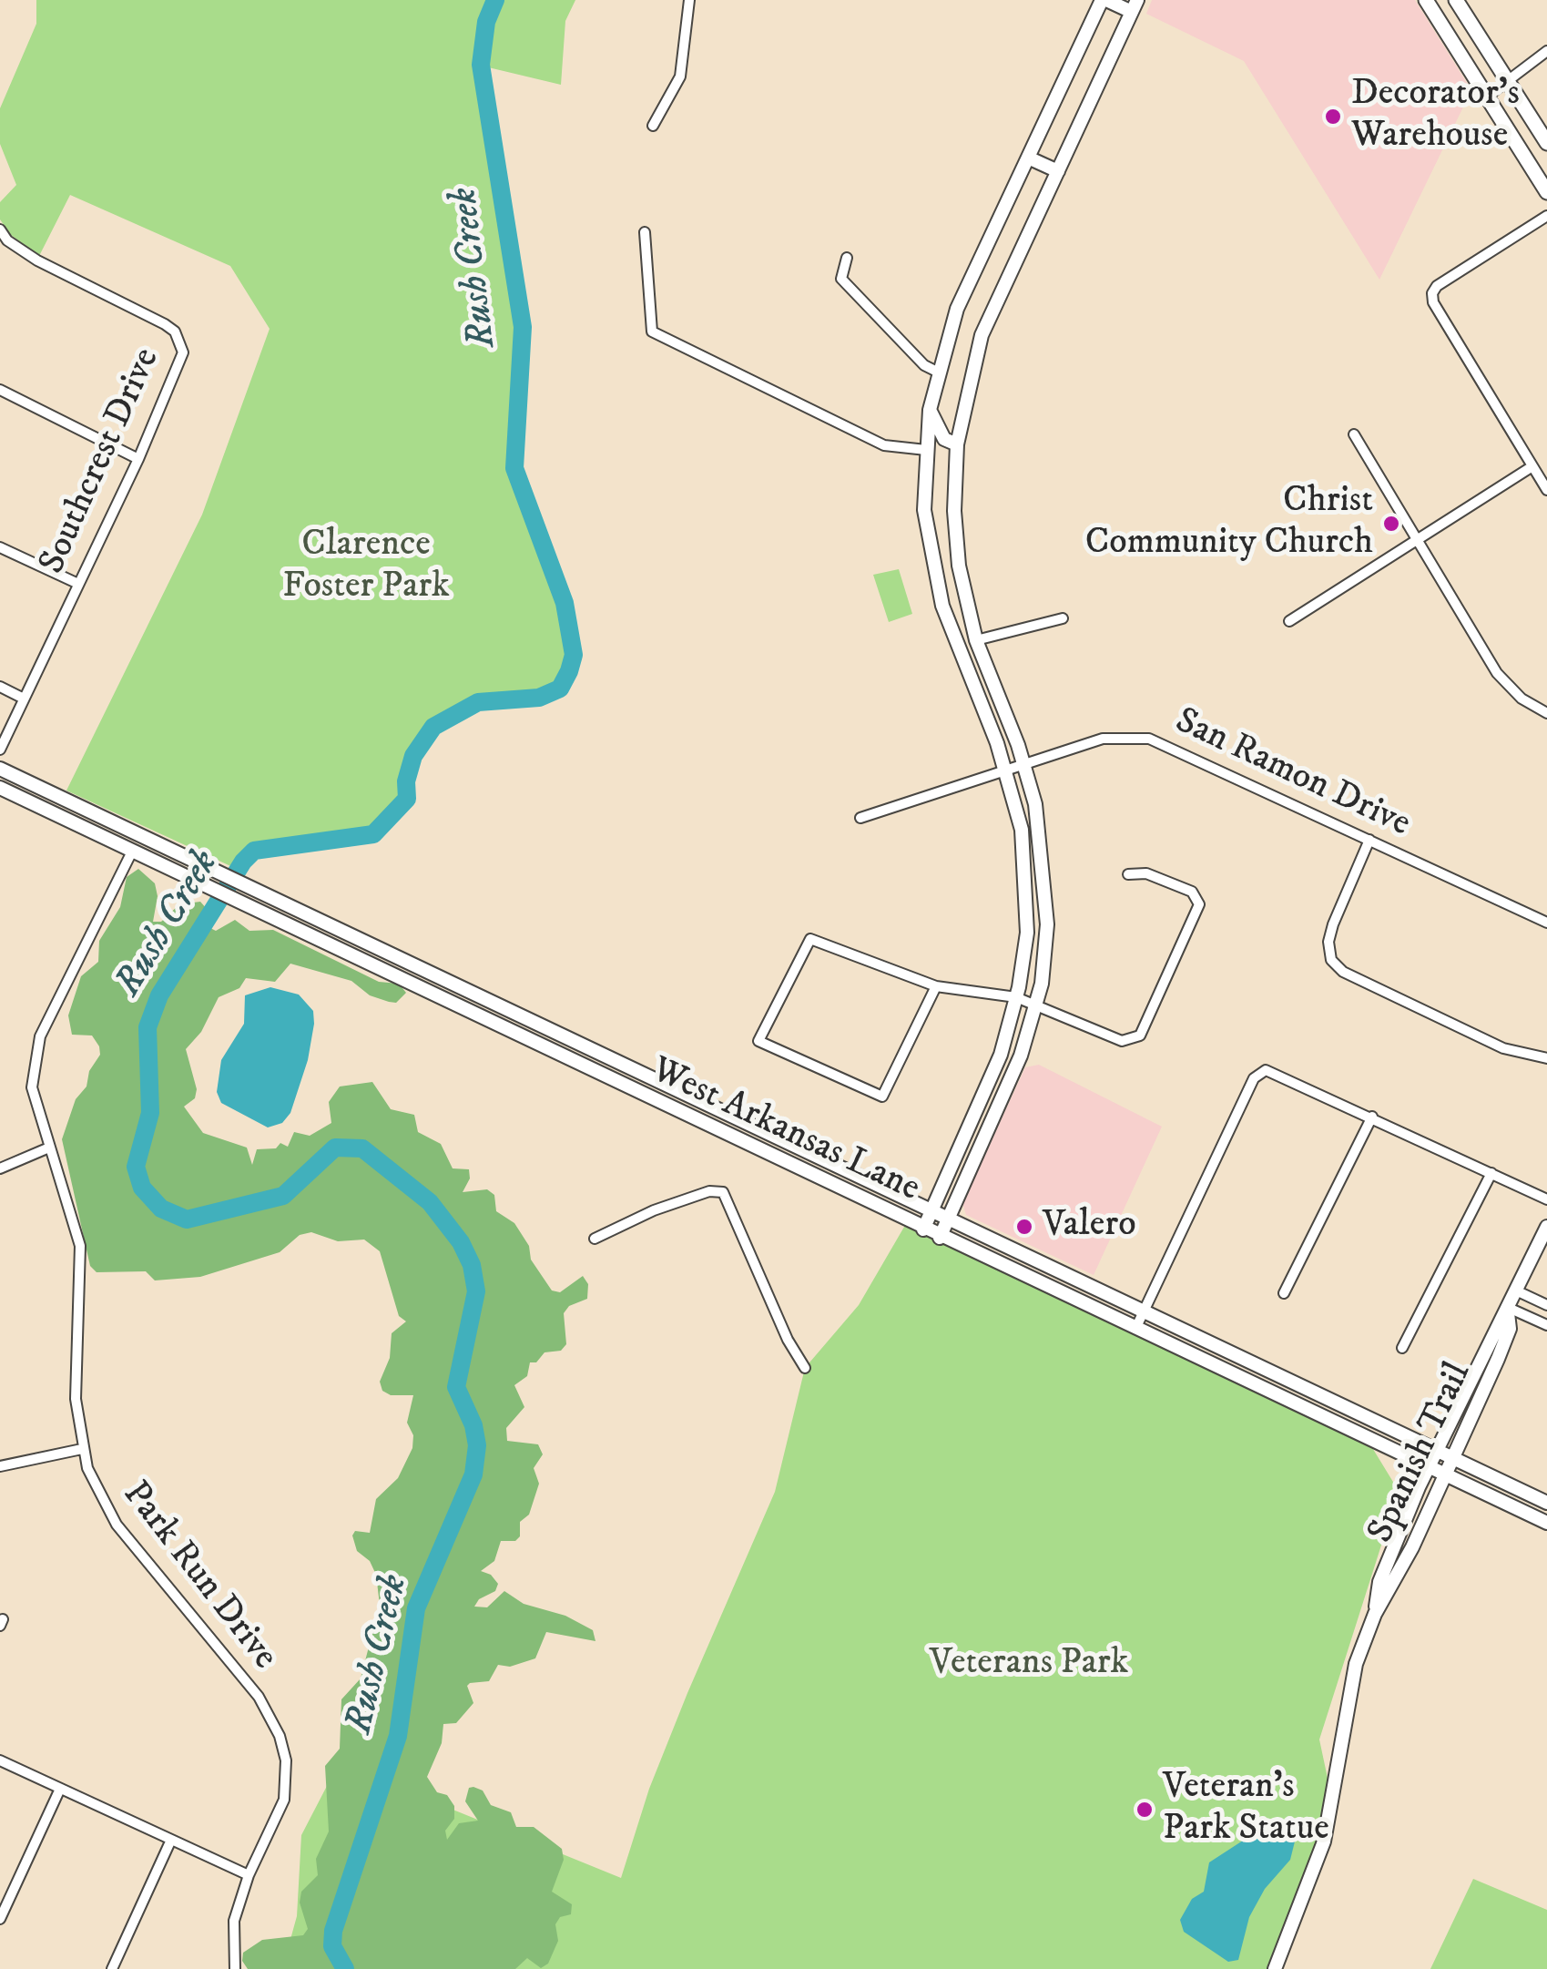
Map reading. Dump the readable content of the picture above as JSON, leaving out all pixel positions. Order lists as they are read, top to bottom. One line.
{"streets":{"main road":["West Arkansas Lane","Spanish Trail"],"street":["Southcrest Drive","San Ramon Drive","Park Run Drive"]},"crossings":[["West Arkansas Lane","Spanish Trail"],["West Arkansas Lane","Park Run Drive"]],"water":["Rush Creek"],"parks":["Clarence Foster Park","Veterans Park"],"places":["Decorator's Warehouse","Christ Community Church","Valero","Veteran's Park Statue"]}
